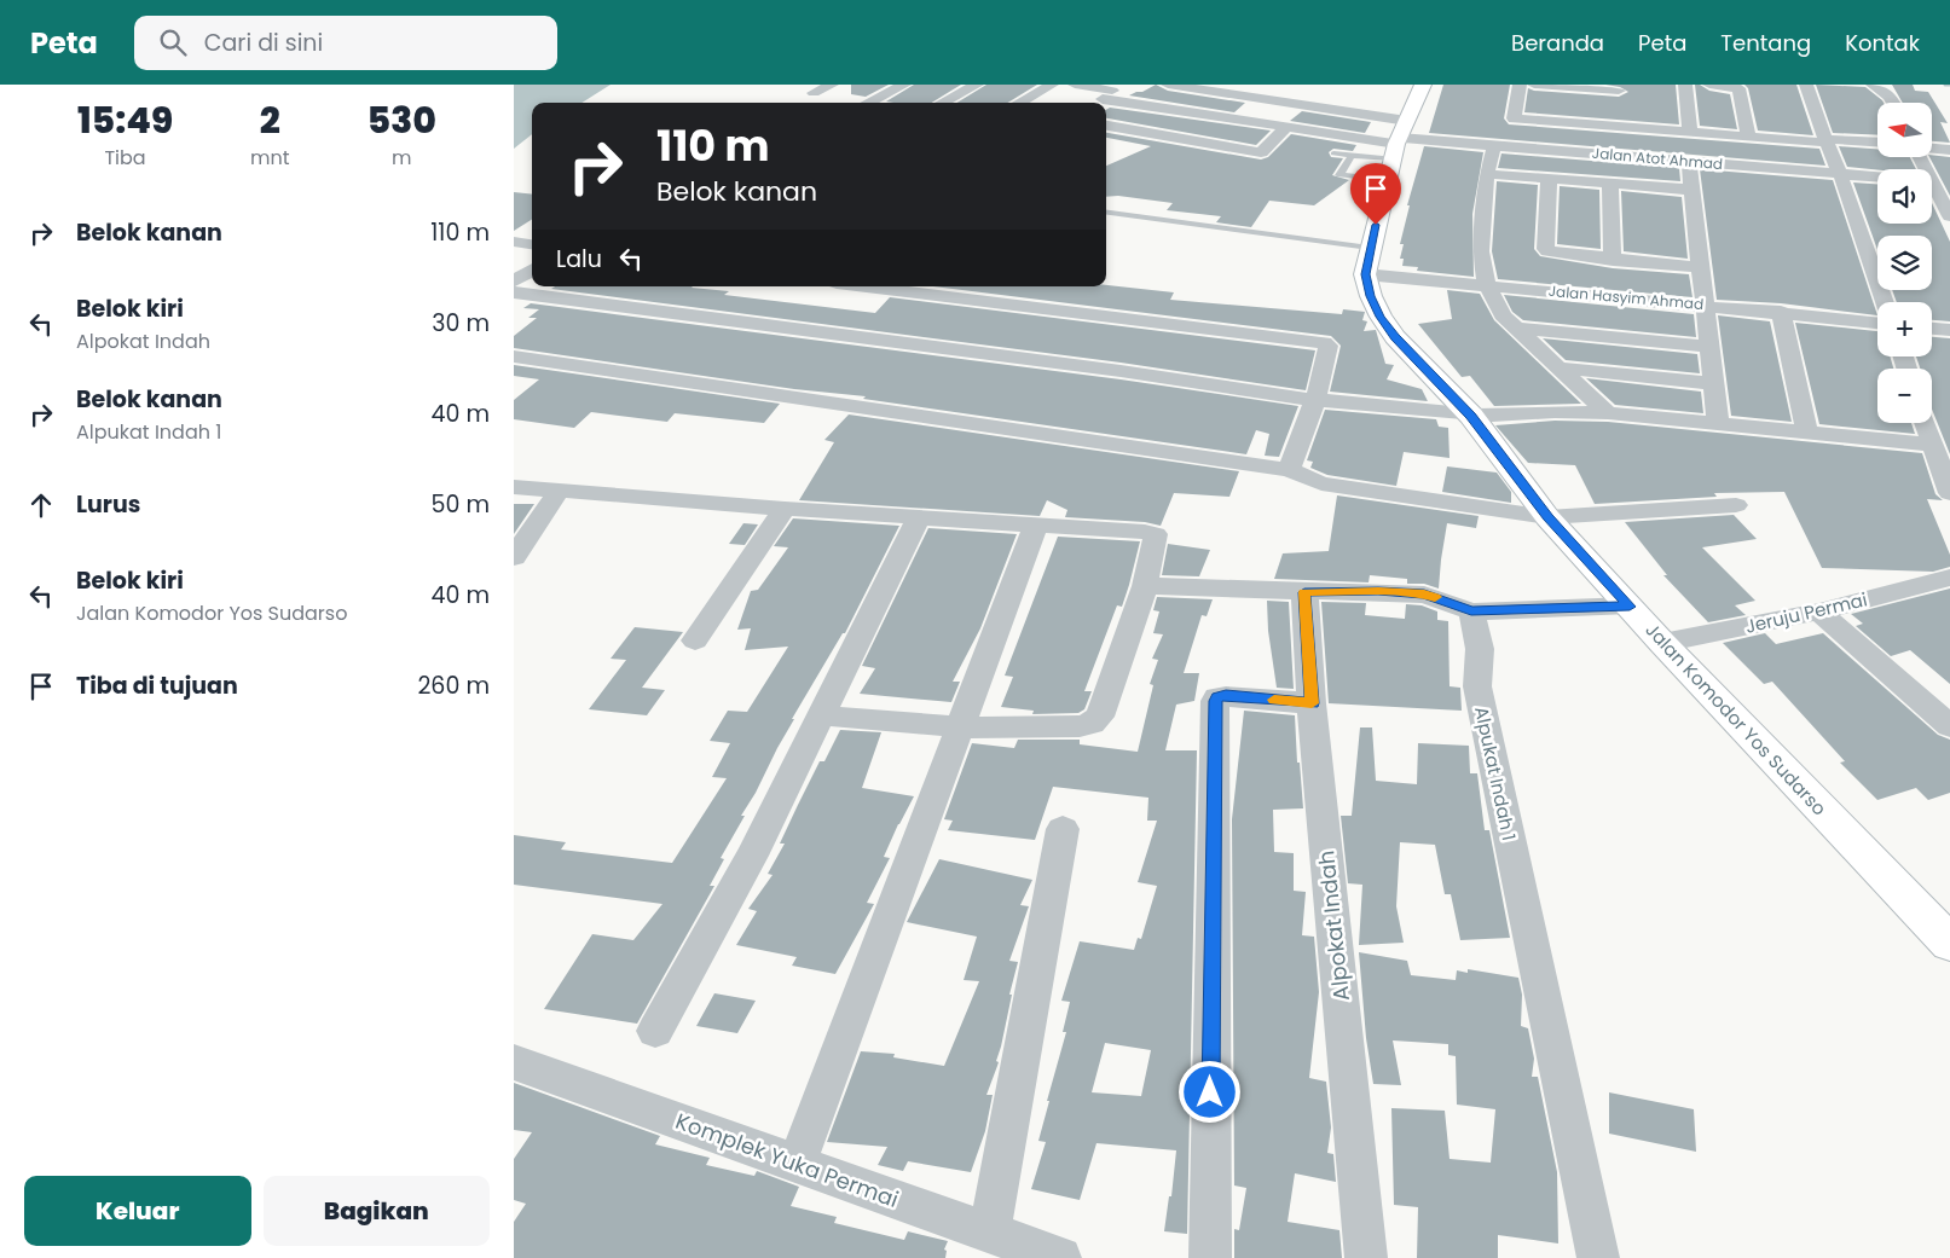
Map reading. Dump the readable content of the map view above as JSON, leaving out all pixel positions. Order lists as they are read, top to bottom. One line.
{"streets":{"street":["Jalan Atot Ahmad","Jalan Hasyim Ahmad","Jeruju Permai","Jalan Komodor Yos Sudarso","Alpukat Indah 1","Alpokat Indah","Komplek Yuka Permai"]},"crossings":[["Jalan Hasyim Ahmad","Jalan Komodor Yos Sudarso"],["Jeruju Permai","Jalan Komodor Yos Sudarso"]],"north":"left","page":{"header":"Peta","search":"Cari di sini","nav":["Beranda","Peta","Tentang","Kontak"],"eta":["15:49","Tiba","2","mnt","530","m"],"map_buttons":["+","−"],"turn":["110 m","Belok kanan"],"list":[{"name":"Belok kanan","value":"110 m"},{"name":"Belok kiri","note":"Alpokat Indah","value":"30 m"},{"name":"Belok kanan","note":"Alpukat Indah 1","value":"40 m"},{"name":"Lurus","value":"50 m"},{"name":"Belok kiri","note":"Jalan Komodor Yos Sudarso","value":"40 m"},{"name":"Tiba di tujuan","value":"260 m"}],"then":"Lalu","buttons":["Keluar","Bagikan"]}}
